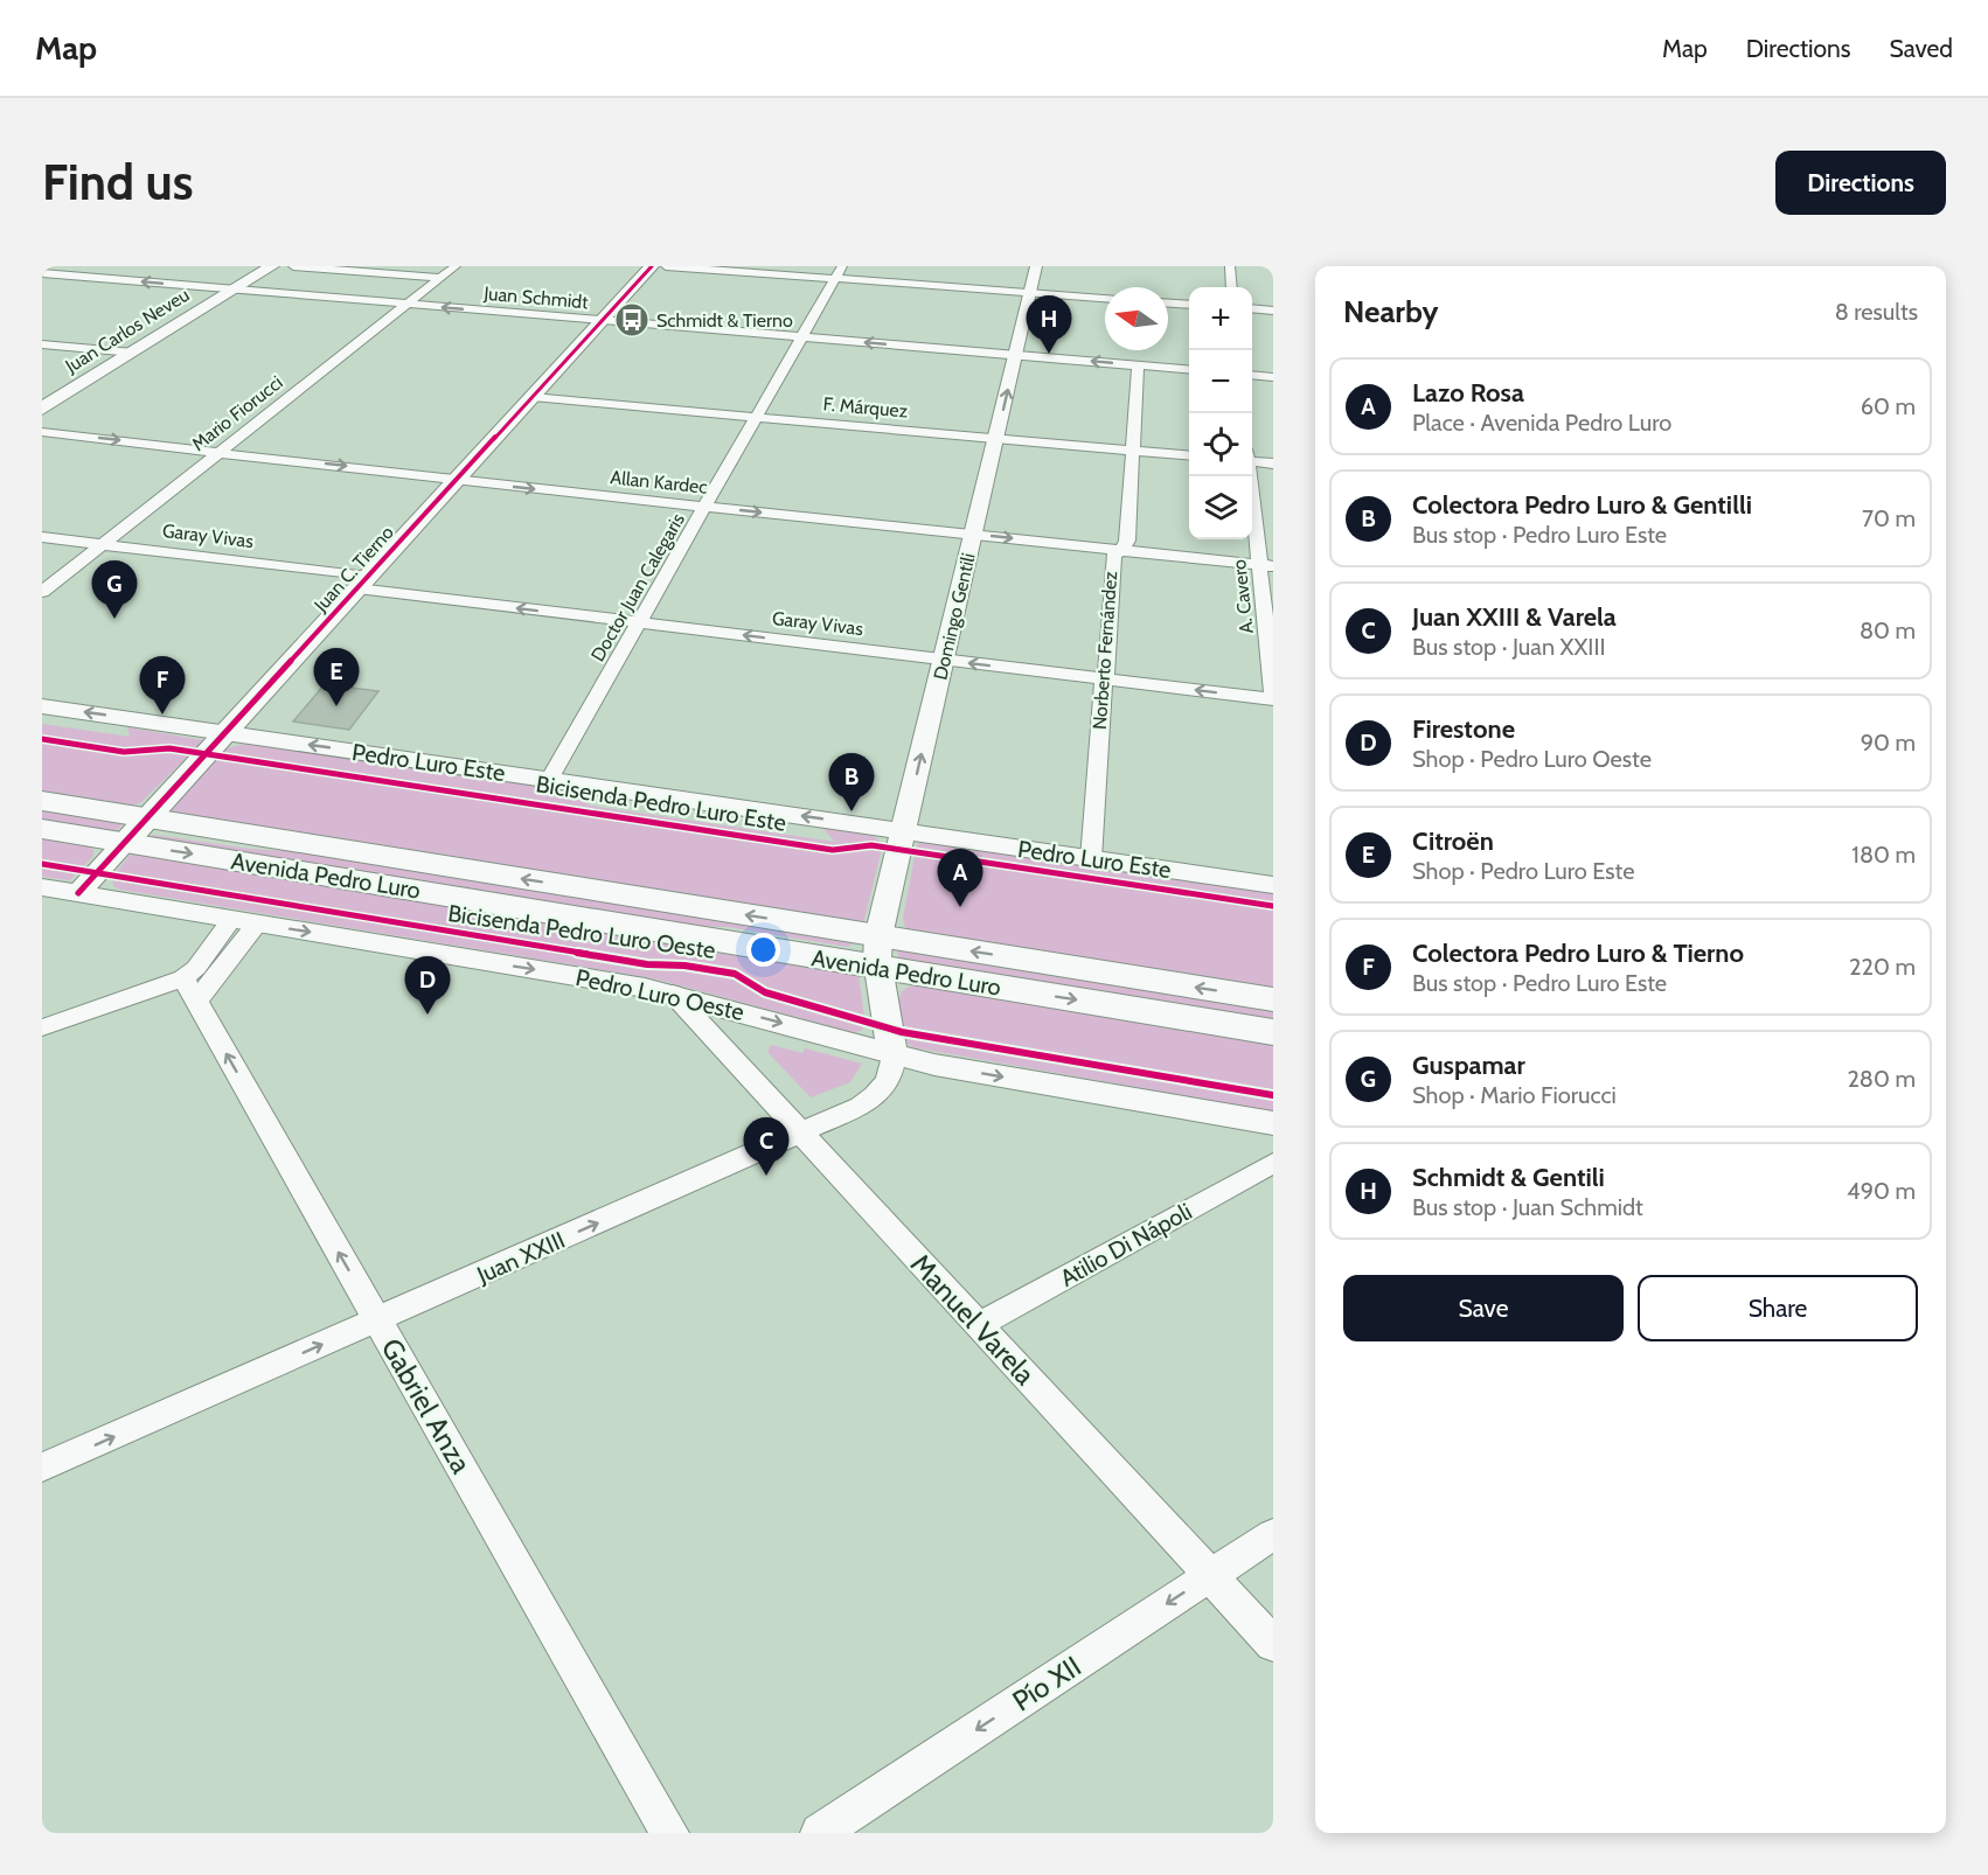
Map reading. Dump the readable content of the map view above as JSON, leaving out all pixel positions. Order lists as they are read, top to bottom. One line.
{"streets":{"main road":["Juan Carlos Neveu","Juan C. Tierno","Avenida Pedro Luro"],"street":["Juan Schmidt","F. Márquez","Mario Fiorucci","Allan Kardec","Garay Vivas","Doctor Juan Calegaris","A. Cavero","Domingo Gentili","Norberto Fernández","Pedro Luro Este","Pedro Luro Oeste","Atilio Di Nápoli","Juan XXIII","Manuel Varela","Gabriel Anza","Pío XII"],"cycle path":["Bicisenda Pedro Luro Este","Bicisenda Pedro Luro Oeste"]},"crossings":[["Juan Schmidt","Juan Carlos Neveu"],["Juan Schmidt","Mario Fiorucci"],["Juan Schmidt","Juan C. Tierno"],["Juan Schmidt","Doctor Juan Calegaris"],["Juan Schmidt","Domingo Gentili"],["Juan Schmidt","Norberto Fernández"],["F. Márquez","Juan C. Tierno"],["F. Márquez","Doctor Juan Calegaris"],["F. Márquez","Domingo Gentili"],["F. Márquez","Norberto Fernández"],["Mario Fiorucci","Allan Kardec"],["Mario Fiorucci","Garay Vivas"],["Allan Kardec","Juan C. Tierno"],["Allan Kardec","Doctor Juan Calegaris"],["Allan Kardec","A. Cavero"],["Allan Kardec","Domingo Gentili"],["Allan Kardec","Norberto Fernández"],["Garay Vivas","Juan C. Tierno"],["Garay Vivas","Doctor Juan Calegaris"],["Garay Vivas","A. Cavero"],["Garay Vivas","Domingo Gentili"],["Garay Vivas","Norberto Fernández"],["Juan C. Tierno","Pedro Luro Este"],["Juan C. Tierno","Avenida Pedro Luro"],["Juan C. Tierno","Pedro Luro Oeste"],["Doctor Juan Calegaris","Pedro Luro Este"],["Domingo Gentili","Pedro Luro Este"],["Domingo Gentili","Avenida Pedro Luro"],["Domingo Gentili","Juan XXIII"],["Norberto Fernández","Pedro Luro Este"],["Avenida Pedro Luro","Juan XXIII"],["Pedro Luro Oeste","Juan XXIII"],["Pedro Luro Oeste","Manuel Varela"],["Atilio Di Nápoli","Manuel Varela"],["Juan XXIII","Manuel Varela"],["Juan XXIII","Gabriel Anza"],["Manuel Varela","Pío XII"]],"one_way":["Allan Kardec","Garay Vivas","Domingo Gentili","Pedro Luro Este","Pedro Luro Oeste","Juan XXIII","Gabriel Anza","Pío XII"],"places":{"bus stop":["Schmidt & Tierno"]},"north":"left","page":{"header":"Map","nav":["Map","Directions","Saved"],"buttons":["Directions",["Save","Share"]],"title":"Find us","heading":["Nearby","8 results"],"map_buttons":["+","−"],"pins":["H","G","E","F","B","A","D","C"],"list":[{"mark":"A","name":"Lazo Rosa","note":"Place · Avenida Pedro Luro","value":"60 m"},{"mark":"B","name":"Colectora Pedro Luro & Gentilli","note":"Bus stop · Pedro Luro Este","value":"70 m"},{"mark":"C","name":"Juan XXIII & Varela","note":"Bus stop · Juan XXIII","value":"80 m"},{"mark":"D","name":"Firestone","note":"Shop · Pedro Luro Oeste","value":"90 m"},{"mark":"E","name":"Citroën","note":"Shop · Pedro Luro Este","value":"180 m"},{"mark":"F","name":"Colectora Pedro Luro & Tierno","note":"Bus stop · Pedro Luro Este","value":"220 m"},{"mark":"G","name":"Guspamar","note":"Shop · Mario Fiorucci","value":"280 m"},{"mark":"H","name":"Schmidt & Gentili","note":"Bus stop · Juan Schmidt","value":"490 m"}]}}
